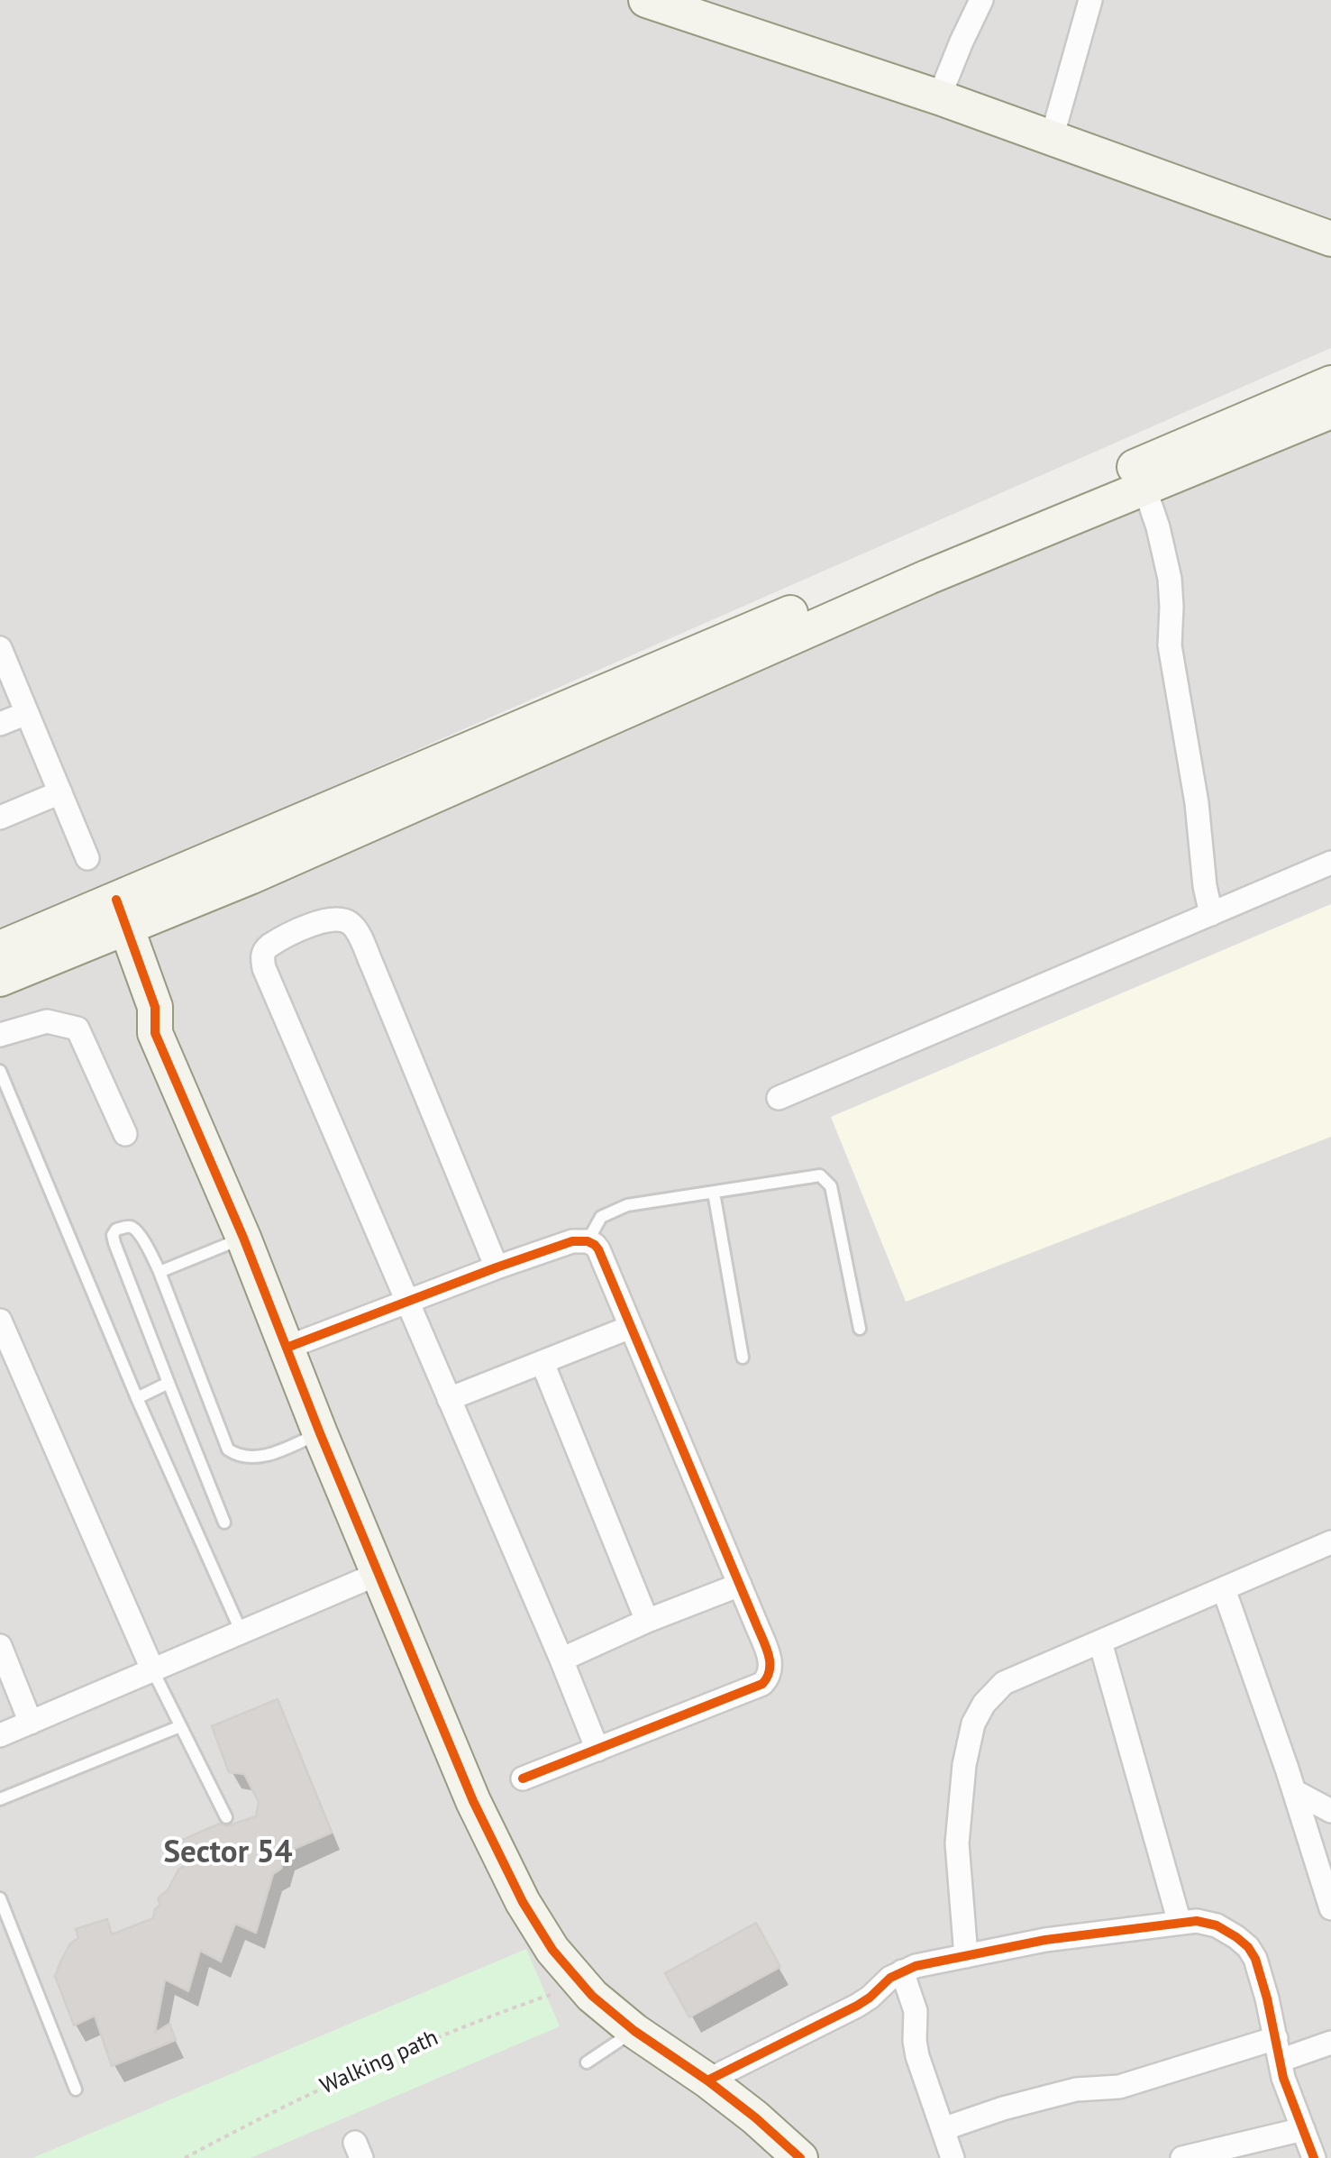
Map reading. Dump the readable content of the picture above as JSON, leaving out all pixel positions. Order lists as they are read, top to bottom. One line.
{"streets":{"path":["Walking path"]},"districts":["Sector 54"]}
